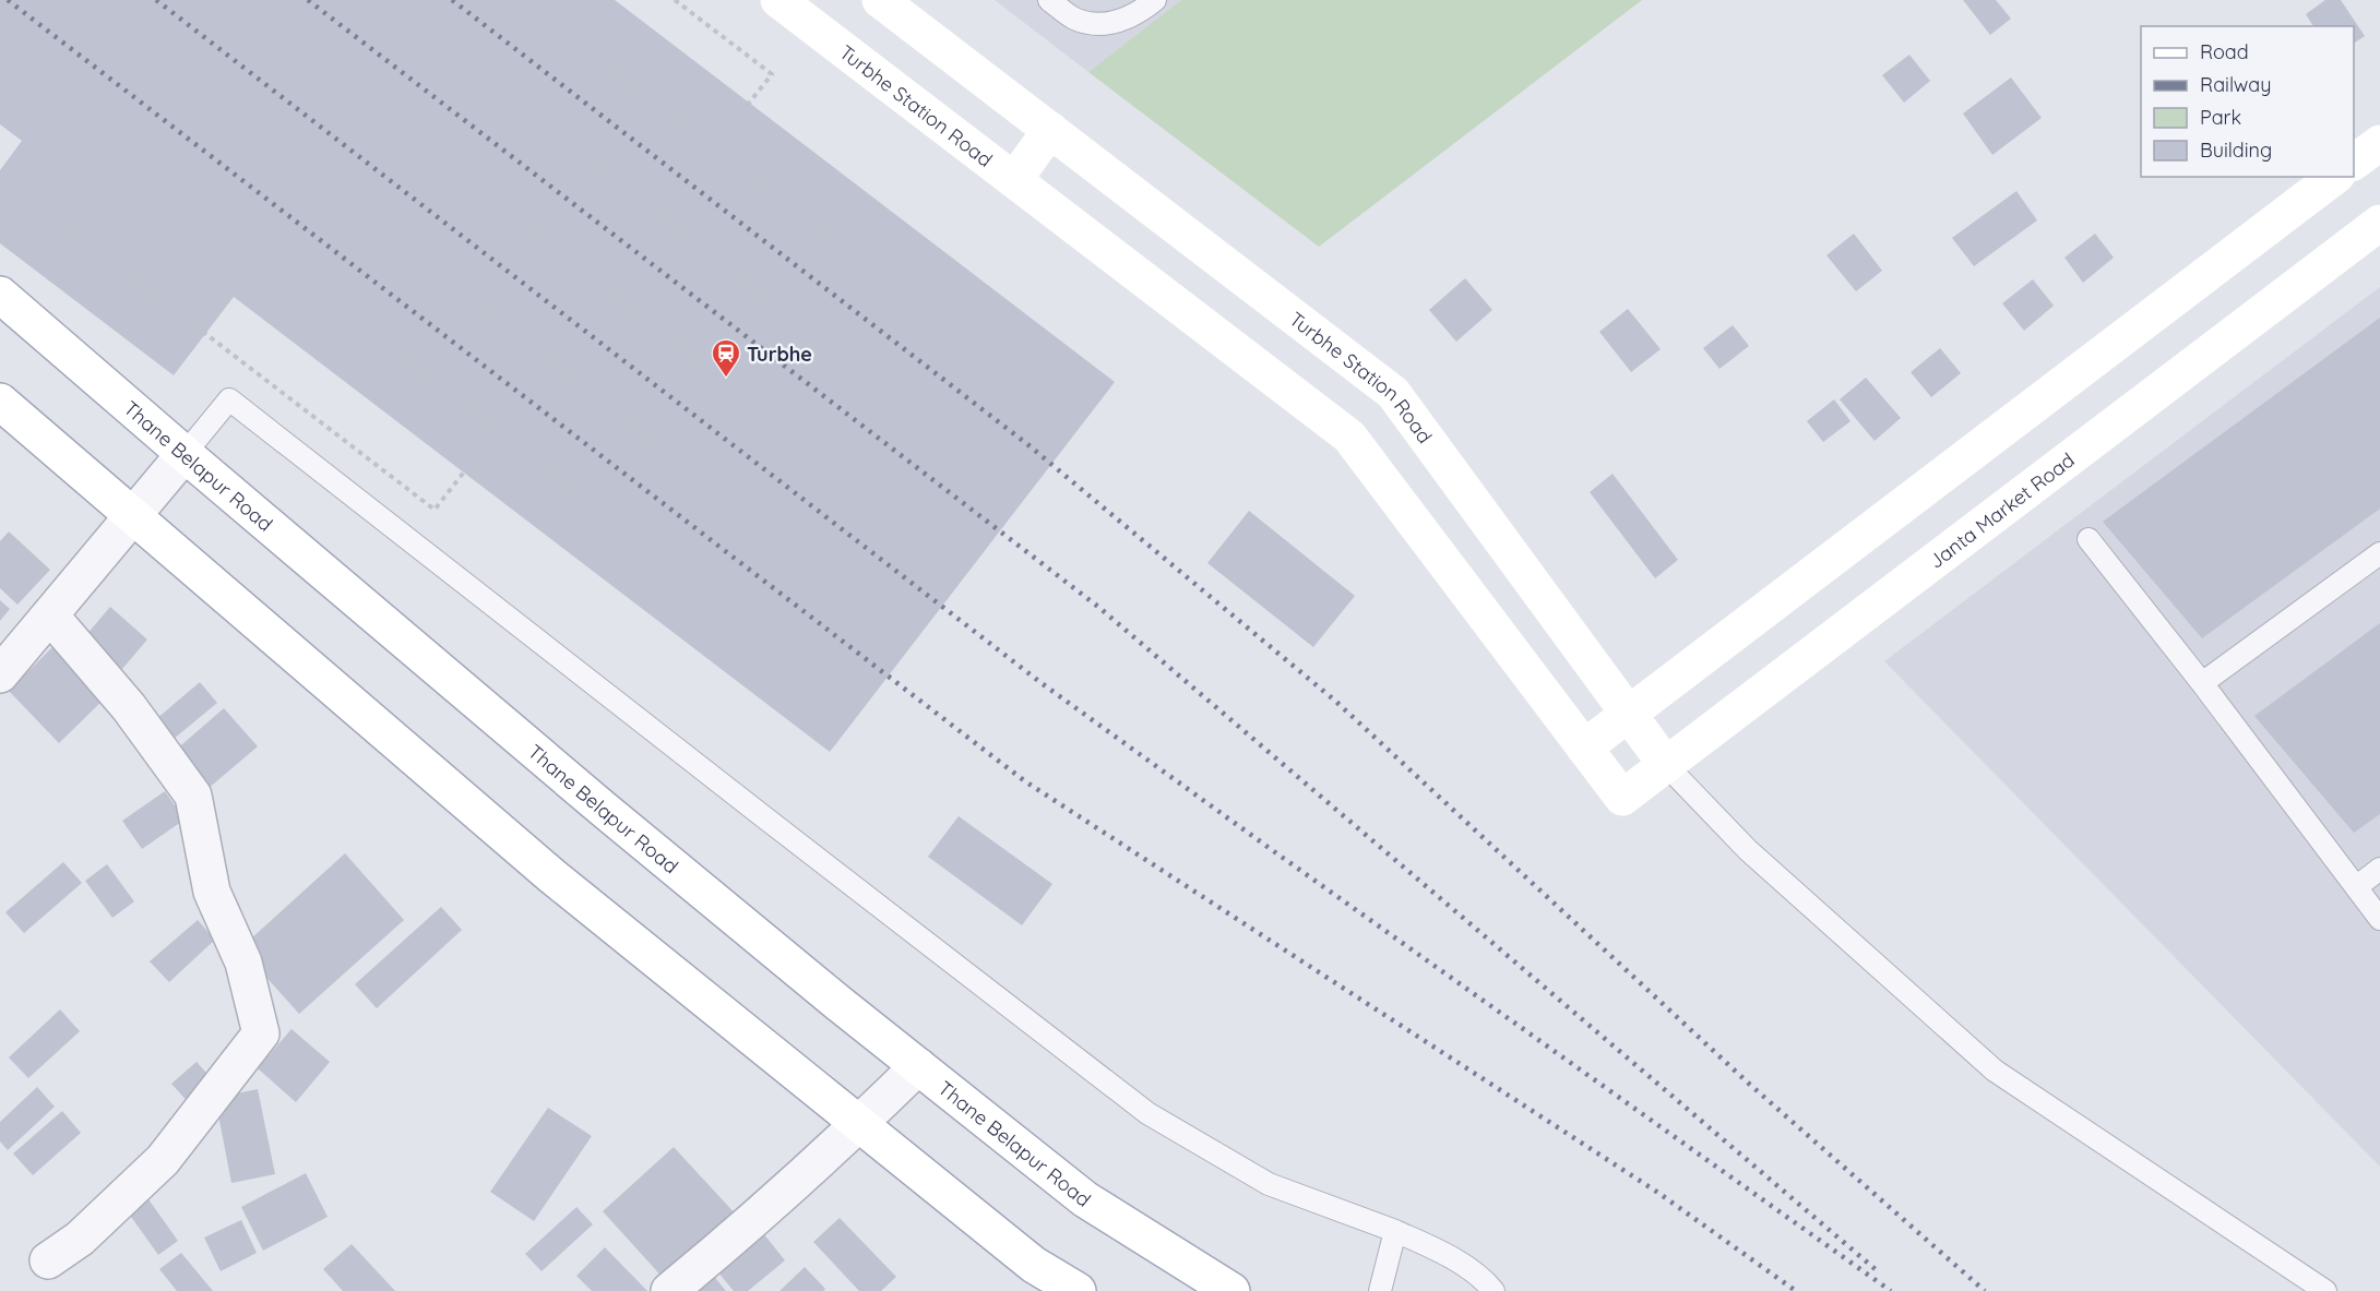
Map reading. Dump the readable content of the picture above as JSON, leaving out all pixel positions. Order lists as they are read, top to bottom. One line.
{"streets":{"main road":["Turbhe Station Road","Thane Belapur Road","Janta Market Road"]},"crossings":[["Turbhe Station Road","Janta Market Road"]],"places":{"station":["Turbhe"]},"legend":["Road","Railway","Park","Building"]}
